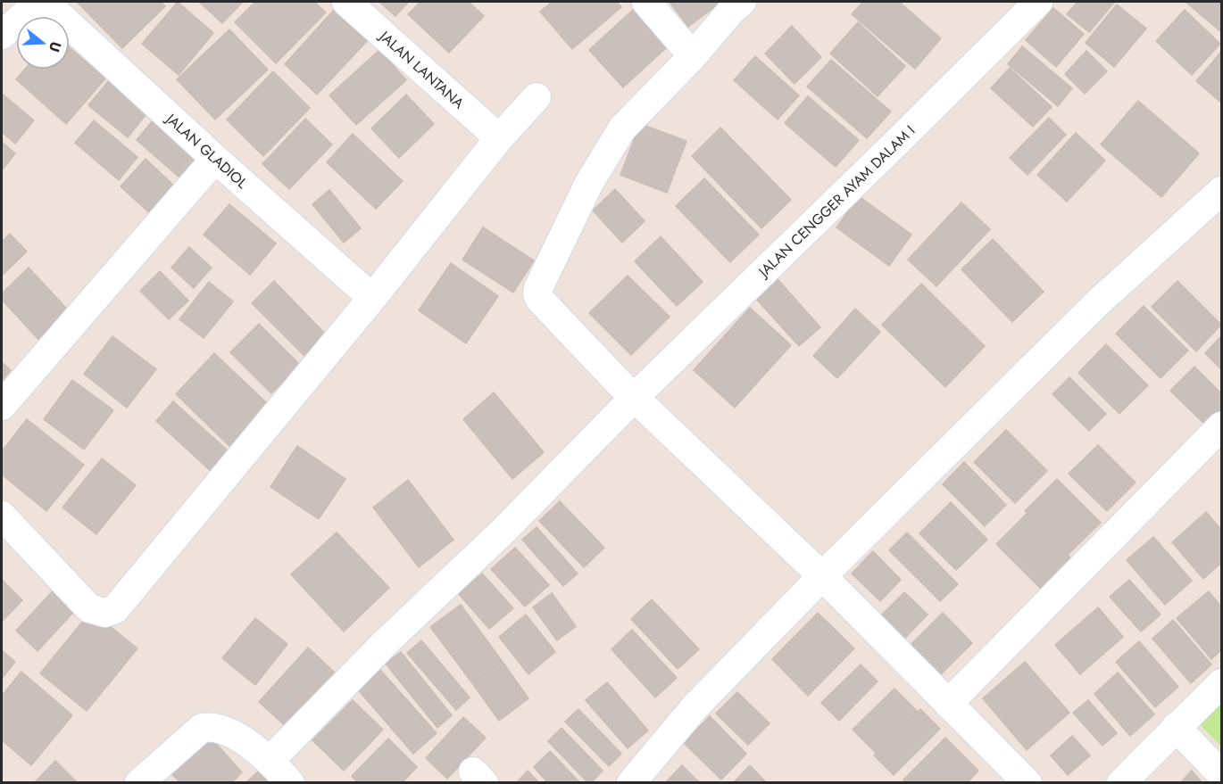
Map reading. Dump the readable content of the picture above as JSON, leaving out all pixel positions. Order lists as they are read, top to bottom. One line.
{"streets":{"street":["JALAN LANTANA","JALAN GLADIOL","JALAN CENGGER AYAM DALAM I"]},"north":"right"}
